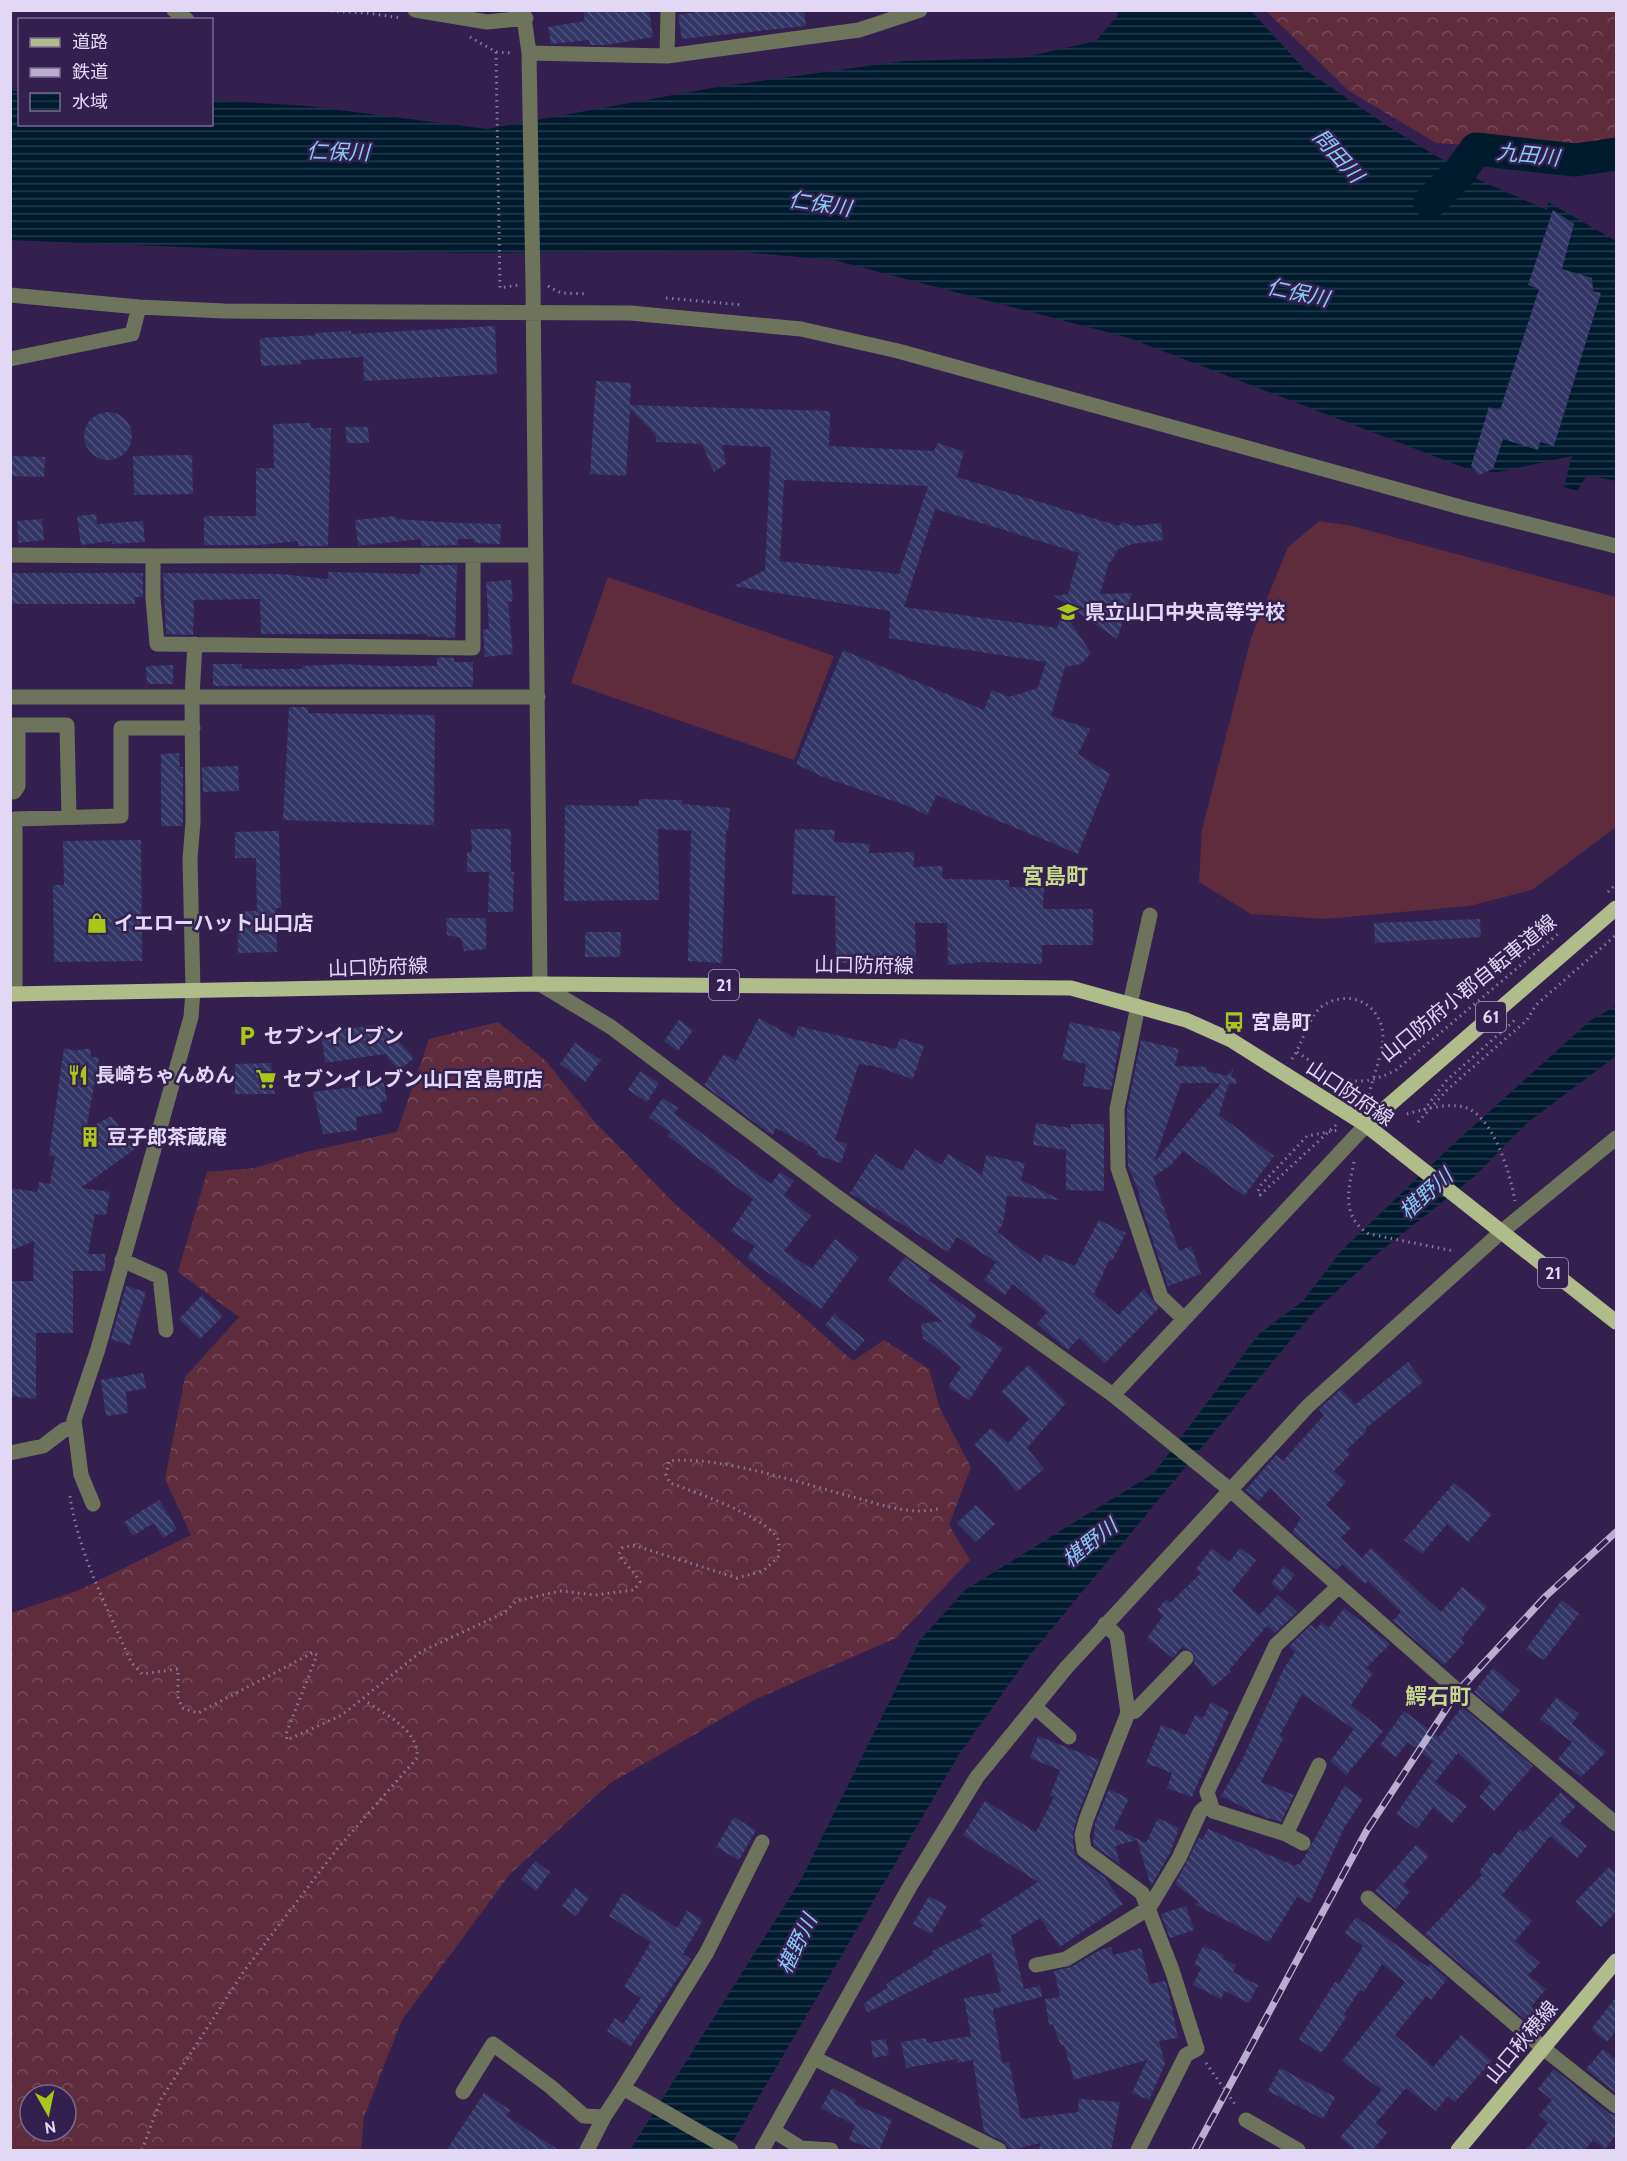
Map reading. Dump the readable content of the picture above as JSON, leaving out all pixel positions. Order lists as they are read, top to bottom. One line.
{"streets":{"main road":["山口防府線","21","61","山口秋穂線"],"path":["山口防府小郡自転車道線"]},"crossings":[["山口防府線","61"]],"districts":["宮島町","鰐石町"],"water":["仁保川","九田川","問田川","椹野川"],"places":{"school or university":["県立山口中央高等学校"],"shop":["イエローハット山口店"],"bus stop":["宮島町"],"parking":["セブンイレブン"],"restaurant":["長崎ちゃんめん"],"supermarket":["セブンイレブン山口宮島町店"],"building":["豆子郎茶蔵庵"]},"legend":["道路","鉄道","水域"],"north":"bottom"}
